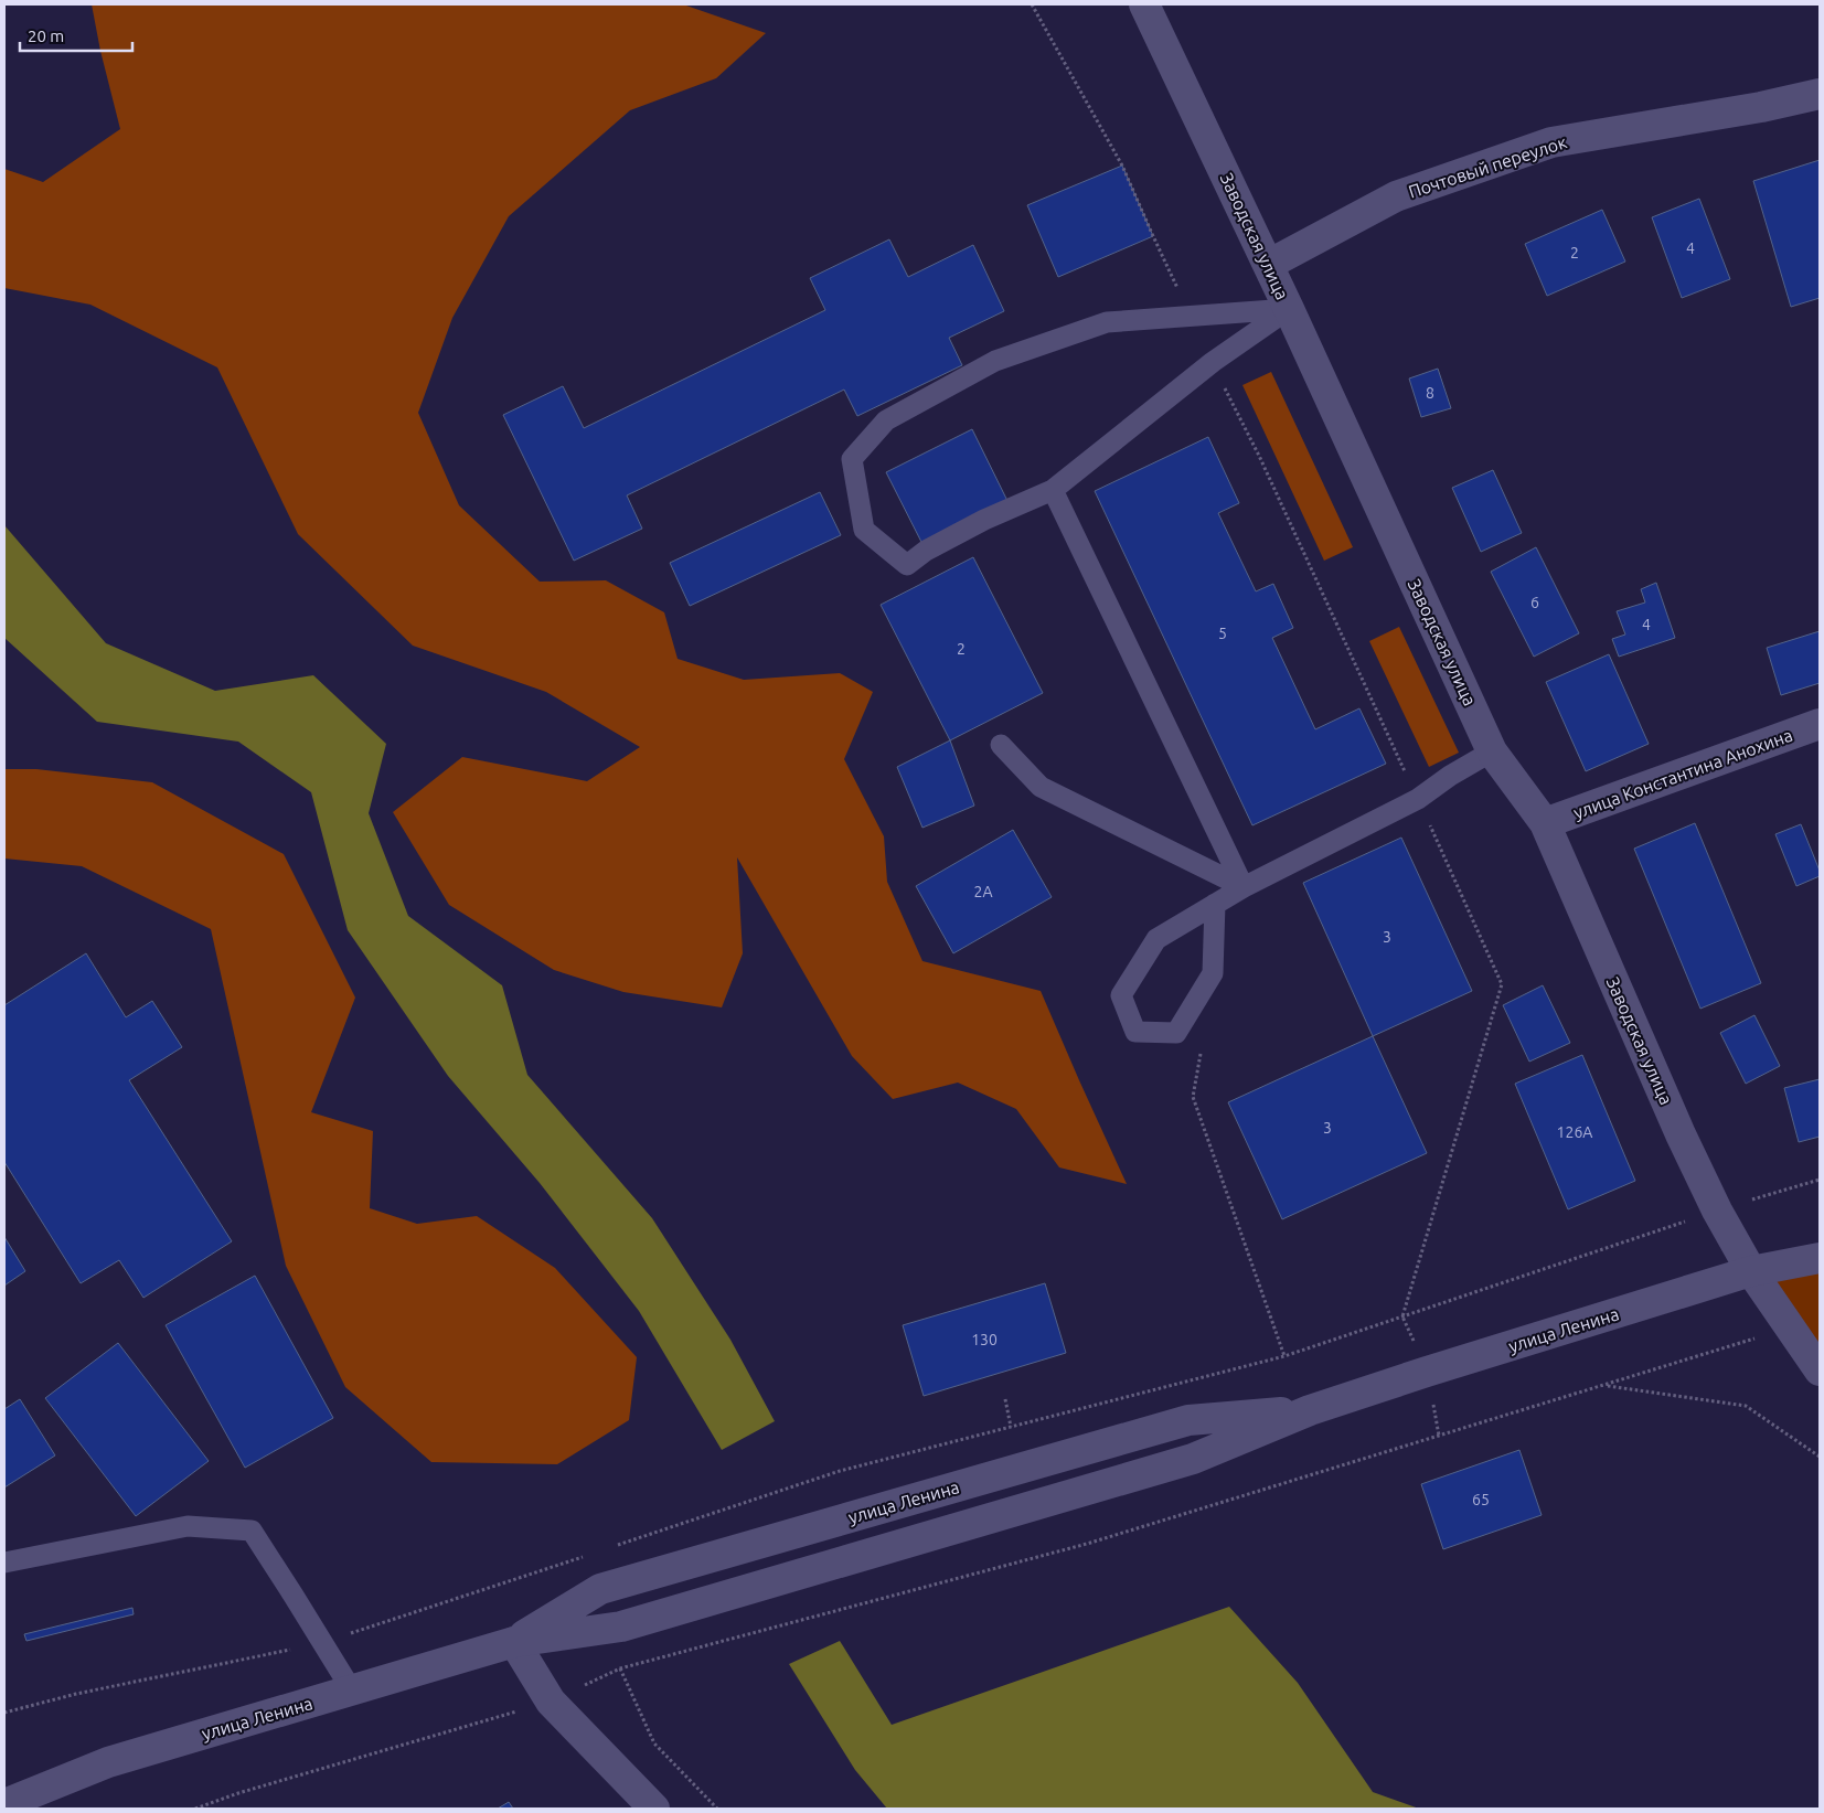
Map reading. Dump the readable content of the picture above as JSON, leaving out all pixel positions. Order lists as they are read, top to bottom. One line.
{"streets":{"main road":["Почтовый переулок","Заводская улица","улица Константина Анохина","улица Ленина"]},"crossings":[["Почтовый переулок","Заводская улица"],["Заводская улица","улица Константина Анохина"],["Заводская улица","улица Ленина"]],"house_numbers":["4","2","8","6","4","5","2","2А","3","3","126А","130","65"],"scale_bar":"20 m"}
